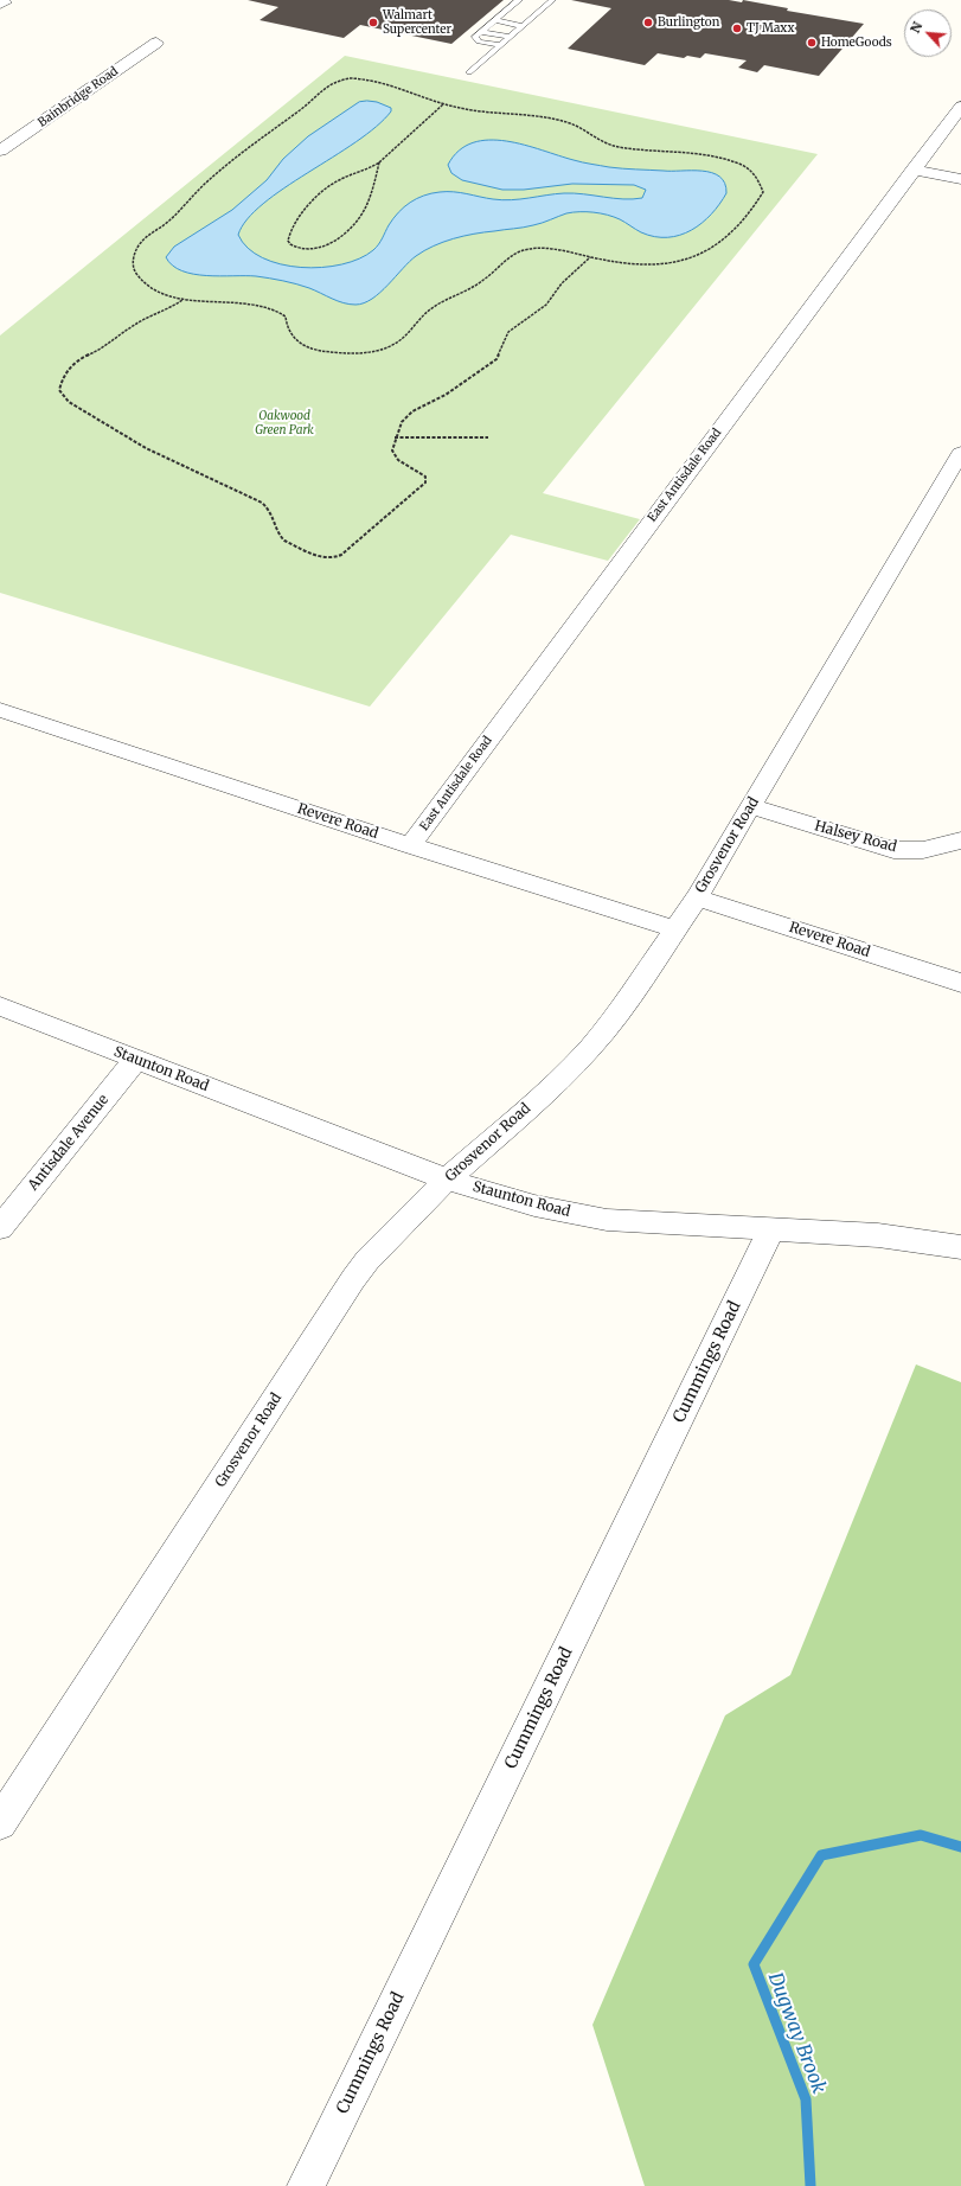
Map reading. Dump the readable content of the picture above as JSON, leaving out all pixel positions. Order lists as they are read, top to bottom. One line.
{"streets":{"street":["Bainbridge Road","East Antisdale Road","Revere Road","Halsey Road","Grosvenor Road","Staunton Road","Antisdale Avenue","Cummings Road"]},"crossings":[["East Antisdale Road","Revere Road"],["Revere Road","Grosvenor Road"],["Halsey Road","Grosvenor Road"],["Grosvenor Road","Staunton Road"],["Staunton Road","Antisdale Avenue"],["Staunton Road","Cummings Road"]],"water":["Dugway Brook"],"parks":["Oakwood Green Park"],"places":["Walmart Supercenter","Burlington","TJ Maxx","HomeGoods"],"north":"top left"}
